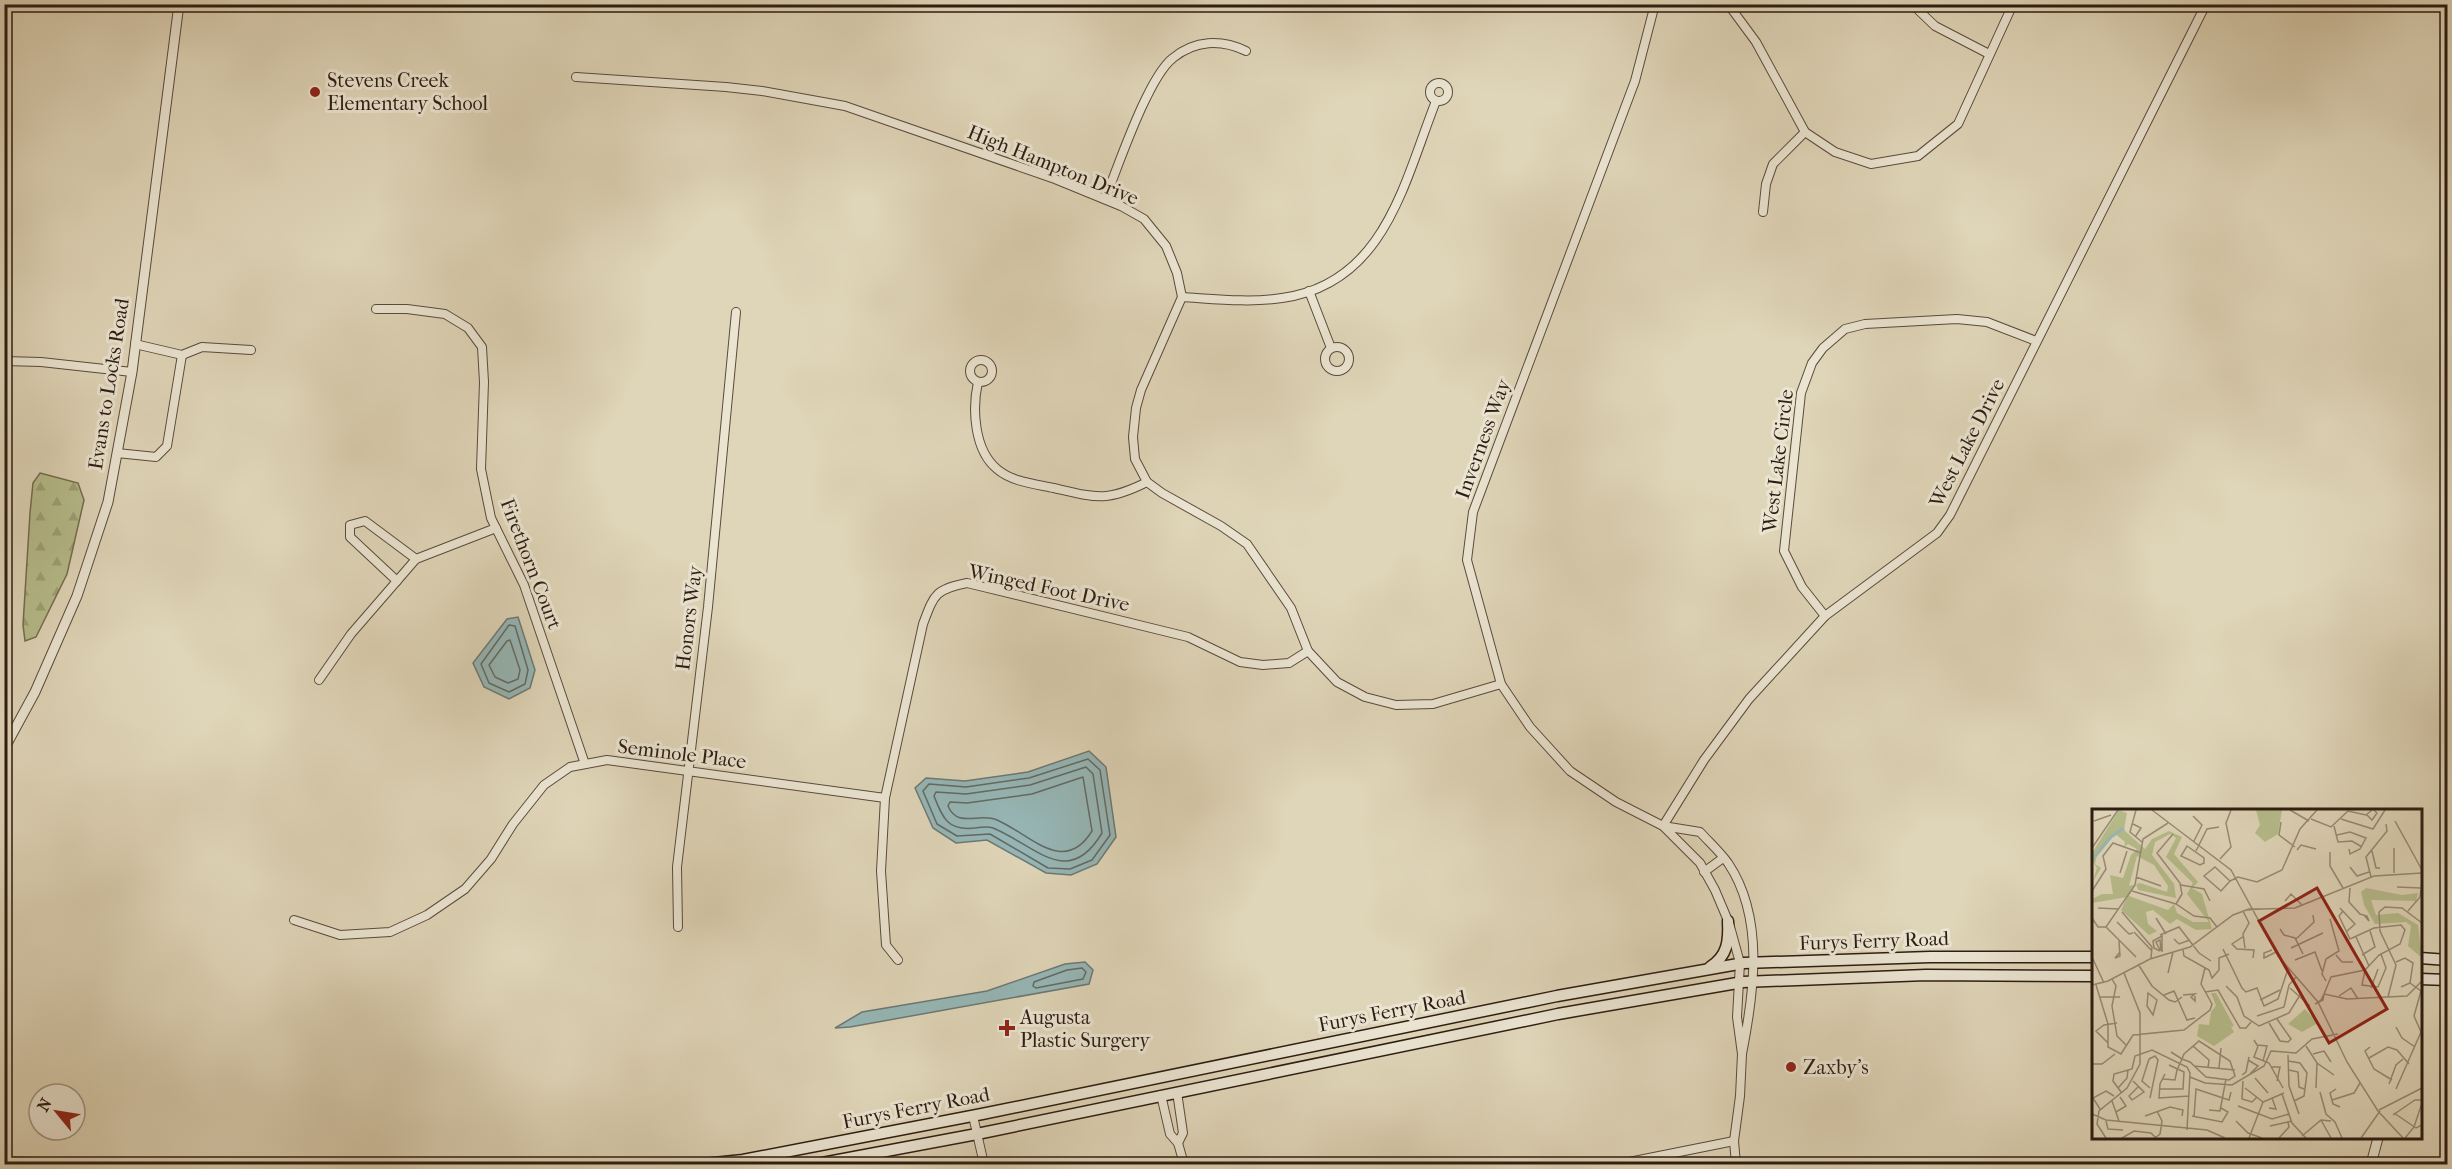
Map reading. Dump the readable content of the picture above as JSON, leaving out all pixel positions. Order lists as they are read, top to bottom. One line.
{"streets":{"main road":["Furys Ferry Road"],"street":["High Hampton Drive","Evans to Locks Road","Inverness Way","West Lake Drive","West Lake Circle","Firethorn Court","Winged Foot Drive","Honors Way","Seminole Place"]},"crossings":[["Inverness Way","West Lake Drive"],["Inverness Way","Furys Ferry Road"],["West Lake Drive","West Lake Circle"],["Firethorn Court","Seminole Place"],["Winged Foot Drive","Seminole Place"],["Honors Way","Seminole Place"]],"places":{"other":["Stevens Creek Elementary School","Zaxby's"],"health":["Augusta Plastic Surgery"]},"north":"top left"}
